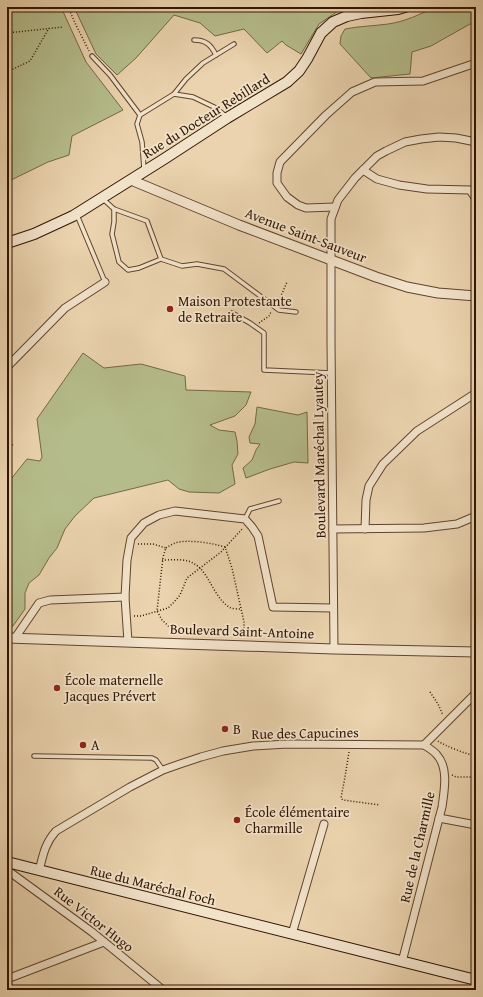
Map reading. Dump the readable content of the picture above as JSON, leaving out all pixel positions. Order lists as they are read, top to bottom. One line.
{"streets":{"main road":["Rue du Docteur Rebillard","Rue du Maréchal Foch"],"street":["Avenue Saint-Sauveur","Boulevard Maréchal Lyautey","Boulevard Saint-Antoine","Rue des Capucines","Rue de la Charmille","Rue Victor Hugo"]},"crossings":[["Rue du Docteur Rebillard","Avenue Saint-Sauveur"],["Avenue Saint-Sauveur","Boulevard Maréchal Lyautey"],["Boulevard Maréchal Lyautey","Boulevard Saint-Antoine"],["Rue des Capucines","Rue de la Charmille"],["Rue des Capucines","Rue du Maréchal Foch"],["Rue de la Charmille","Rue du Maréchal Foch"]],"places":["Maison Protestante de Retraite","École maternelle Jacques Prévert","B","A","École élémentaire Charmille"]}
